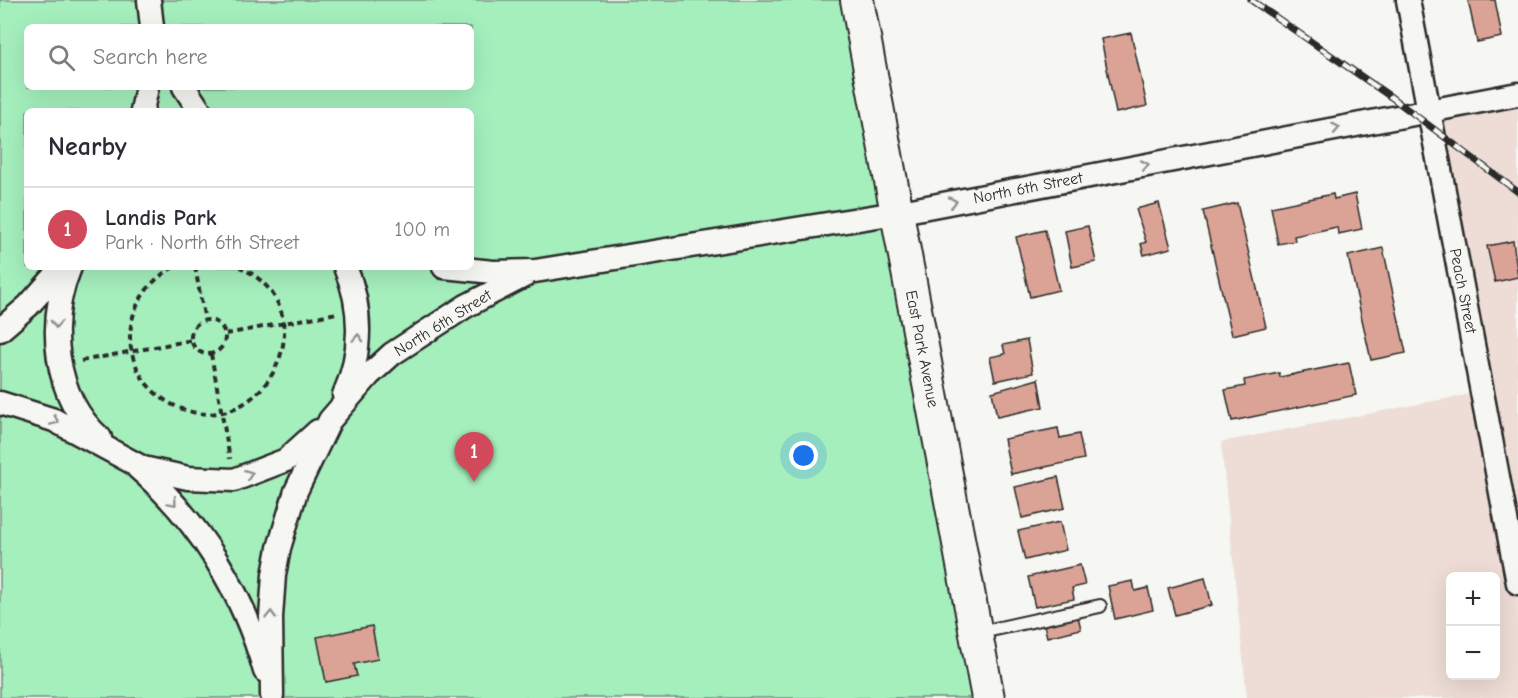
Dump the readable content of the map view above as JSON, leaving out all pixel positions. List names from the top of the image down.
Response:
{
  "streets": {
    "main road": ["East Park Avenue"],
    "street": ["North 6th Street", "Peach Street"]
  },
  "crossings": [
    ["North 6th Street", "Peach Street"],
    ["North 6th Street", "East Park Avenue"]
  ],
  "one_way": ["North 6th Street"],
  "page": {
    "search": "Search here",
    "heading": "Nearby",
    "list": [
      {
        "mark": "1",
        "name": "Landis Park",
        "note": "Park · North 6th Street",
        "value": "100 m"
      }
    ],
    "pins": "1",
    "map_buttons": ["+", "−"]
  }
}
